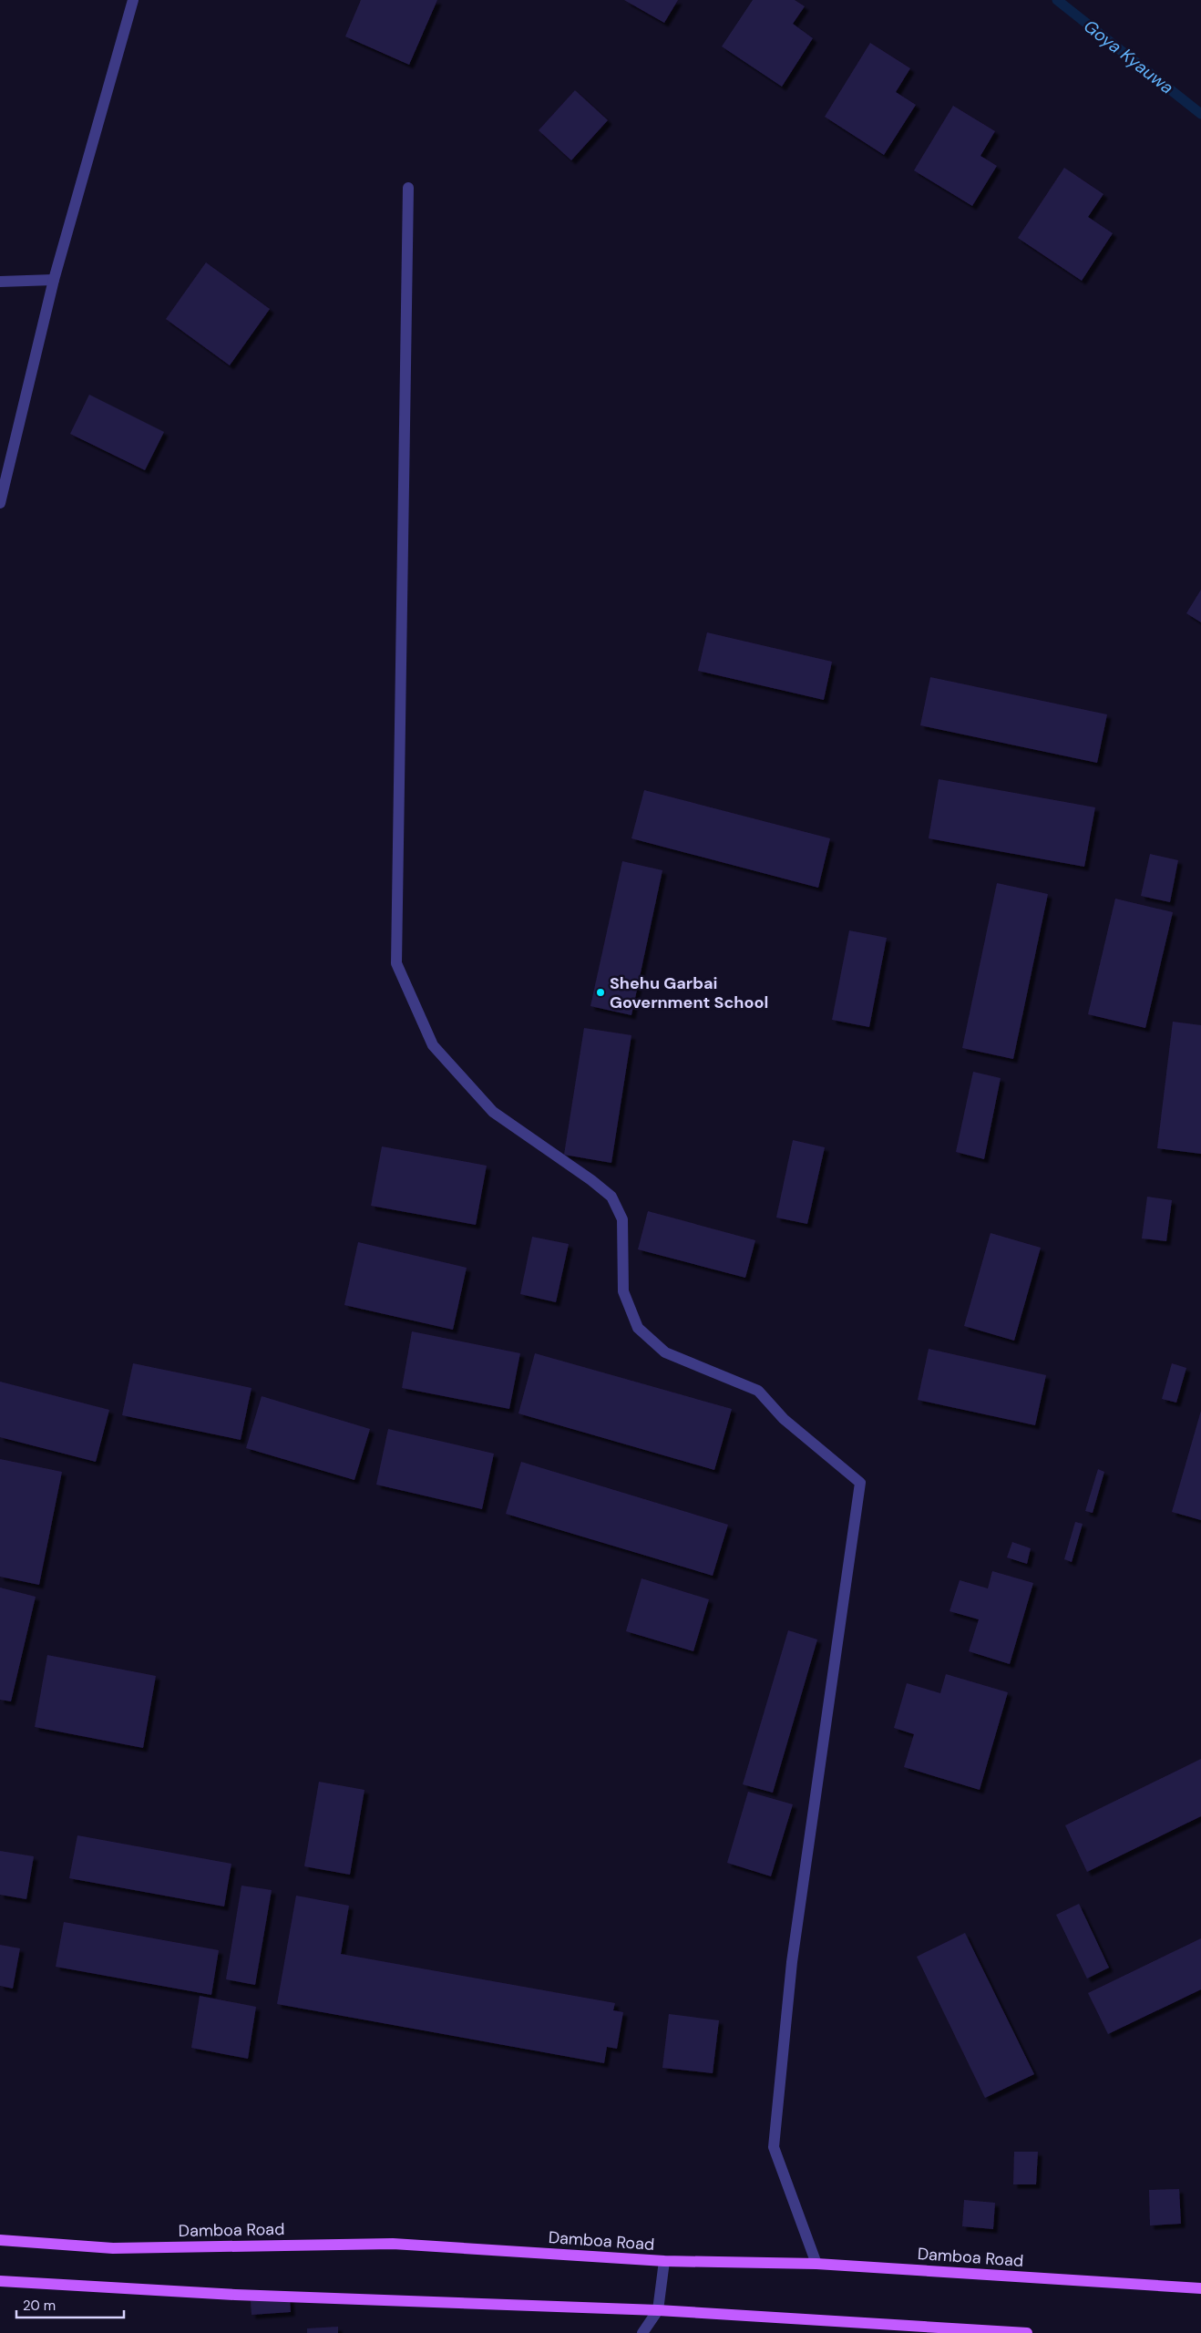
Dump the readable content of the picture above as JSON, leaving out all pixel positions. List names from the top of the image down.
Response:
{
  "streets": {
    "main road": ["Damboa Road"]
  },
  "water": ["Goya Kyauwa"],
  "places": ["Shehu Garbai Government School"],
  "scale_bar": "20 m"
}
